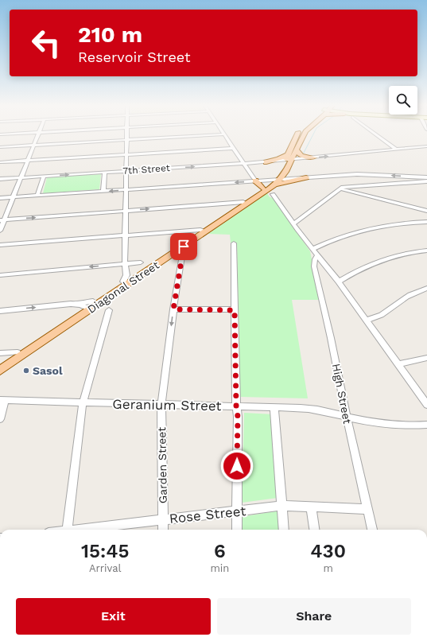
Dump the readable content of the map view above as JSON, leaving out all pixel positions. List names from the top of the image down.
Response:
{
  "streets": {
    "main road": ["Diagonal Street"],
    "street": [
      "7th Street",
      "High Street",
      "Geranium Street",
      "Garden Street",
      "Rose Street"
    ]
  },
  "crossings": [
    ["Diagonal Street", "Garden Street"],
    ["High Street", "Geranium Street"],
    ["High Street", "Rose Street"],
    ["Geranium Street", "Garden Street"],
    ["Garden Street", "Rose Street"]
  ],
  "places": ["Sasol"],
  "page": {
    "turn": ["210 m", "Reservoir Street"],
    "eta": [
      "15:45",
      "Arrival",
      "6",
      "min",
      "430",
      "m"
    ],
    "buttons": ["Exit", "Share"]
  }
}
